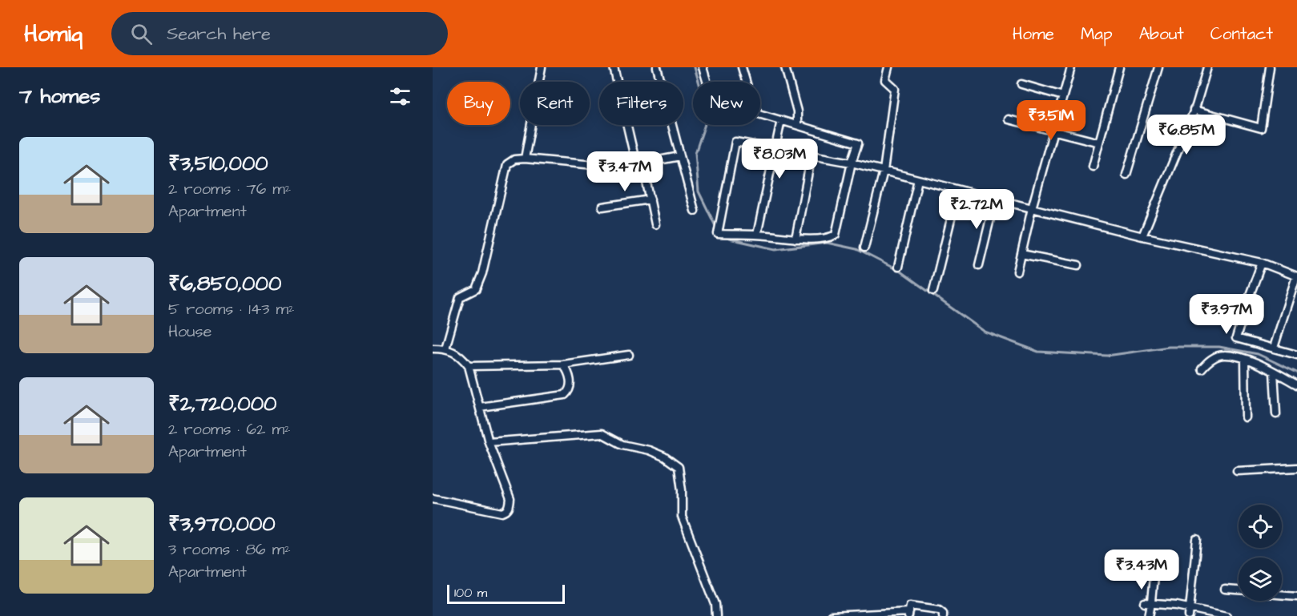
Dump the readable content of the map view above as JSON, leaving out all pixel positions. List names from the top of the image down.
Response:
{
  "scale_bar": "100 m",
  "page": {
    "header": "Homiq",
    "search": "Search here",
    "nav": [
      "Home",
      "Map",
      "About",
      "Contact"
    ],
    "heading": "7 homes",
    "chip": [
      "Buy",
      "Rent",
      "Filters",
      "New"
    ],
    "price": [
      "₹3.51M",
      "₹6.85M",
      "₹8.03M",
      "₹3.47M",
      "₹2.72M",
      "₹3.97M",
      "₹3.43M"
    ],
    "list": [
      {
        "name": "₹3,510,000",
        "note": "2 rooms · 76 m² · Apartment"
      },
      {
        "name": "₹6,850,000",
        "note": "5 rooms · 143 m² · House"
      },
      {
        "name": "₹2,720,000",
        "note": "2 rooms · 62 m² · Apartment"
      },
      {
        "name": "₹3,970,000",
        "note": "3 rooms · 86 m² · Apartment"
      }
    ],
    "scale": "100 m"
  }
}
